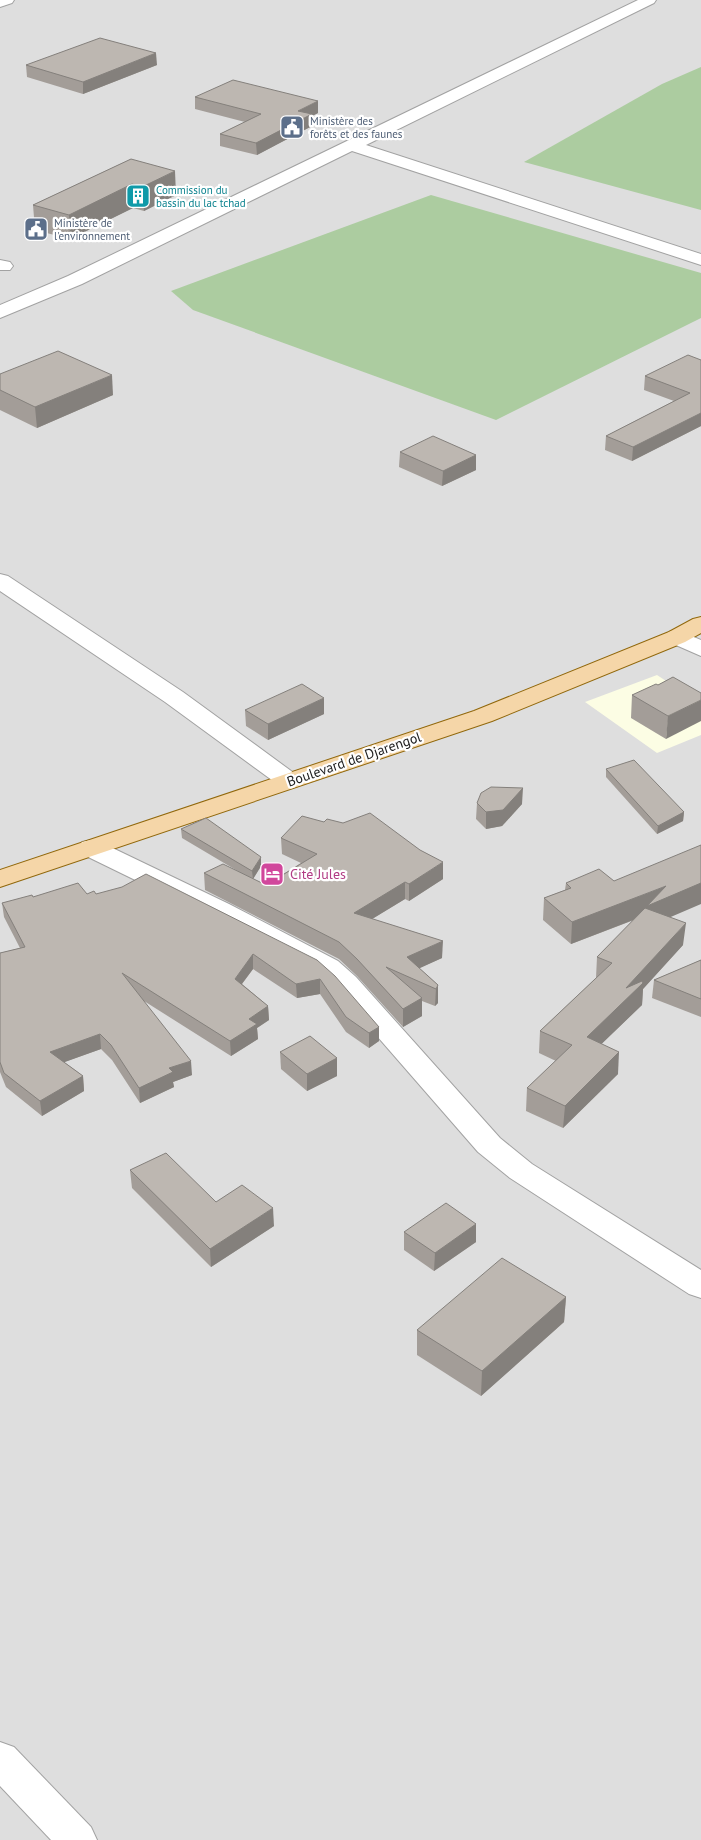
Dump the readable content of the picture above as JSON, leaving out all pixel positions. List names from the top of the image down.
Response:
{
  "streets": {
    "main road": ["Boulevard de Djarengol"]
  },
  "places": {
    "public building": ["Ministère des forêts et des faunes", "Ministère de l'environnement"],
    "building": ["Commission du bassin du lac tchad"],
    "hotel": ["Cité Jules"]
  }
}
